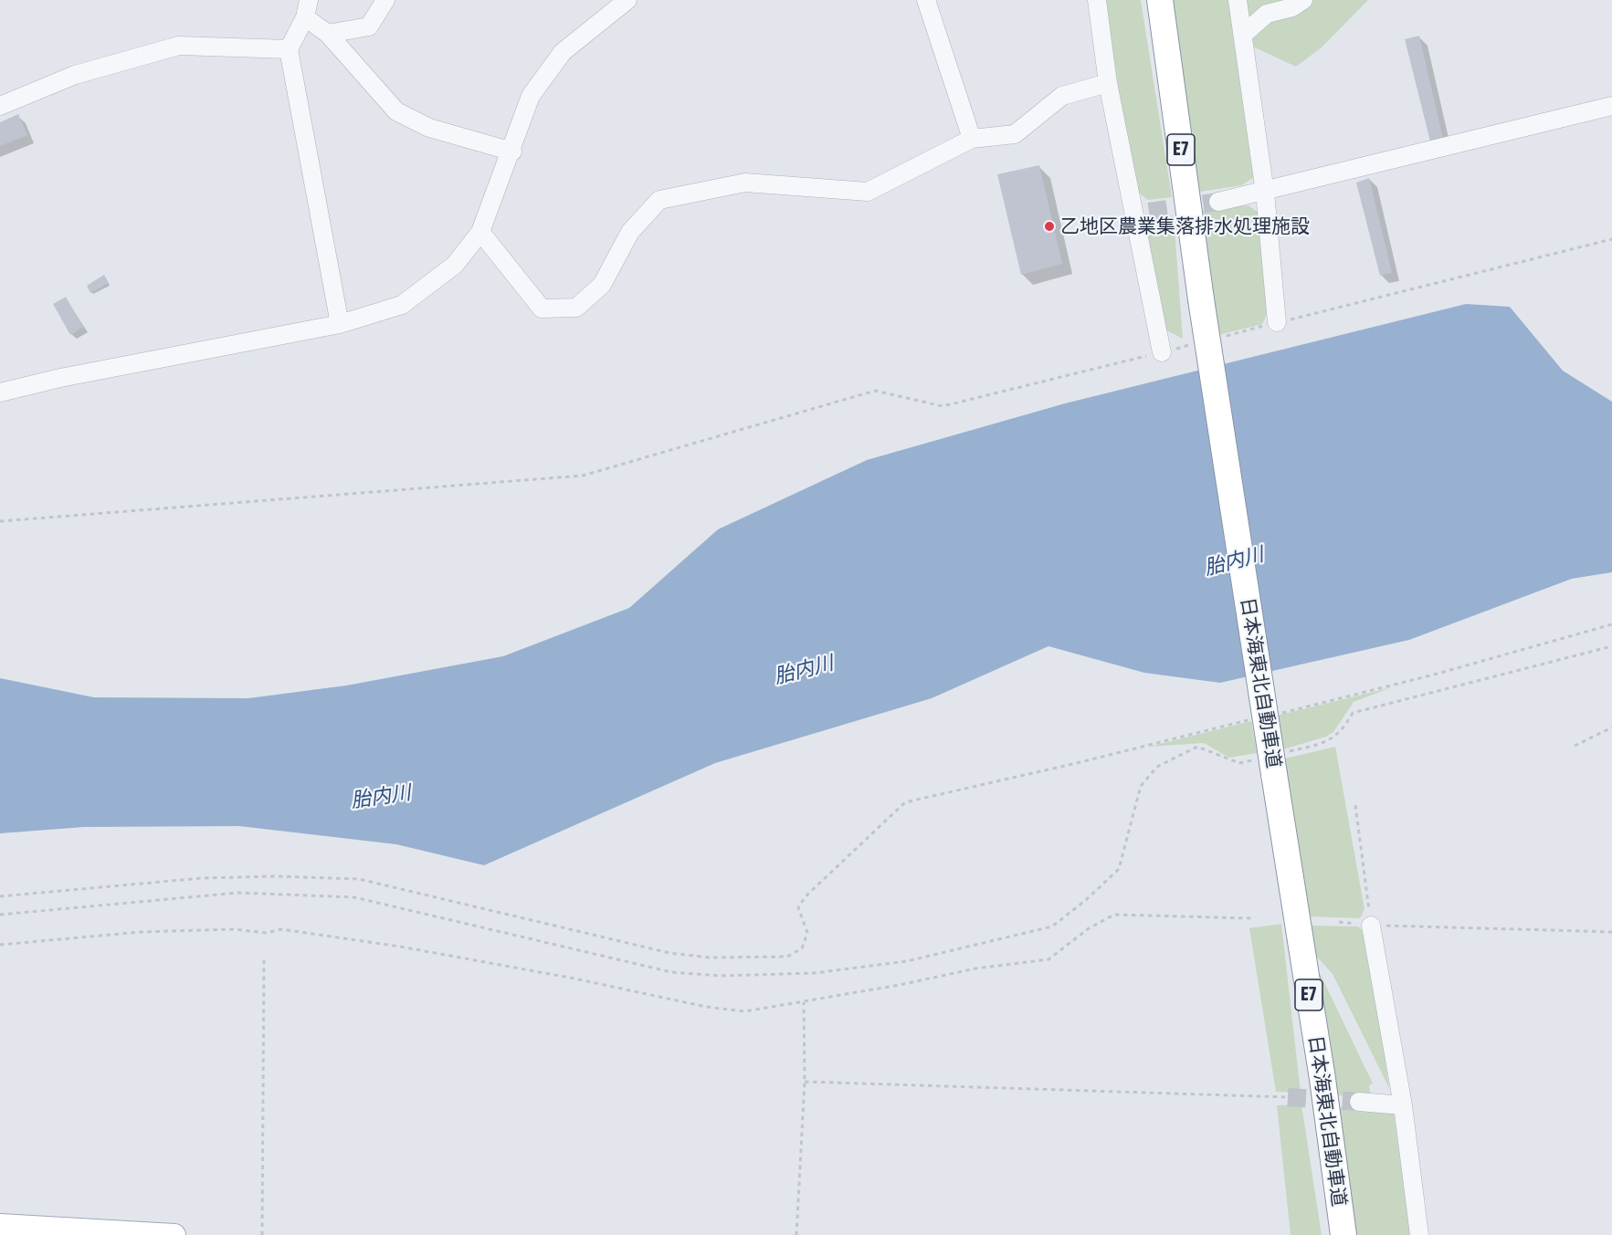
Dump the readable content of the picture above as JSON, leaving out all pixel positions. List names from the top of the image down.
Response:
{
  "streets": {
    "highway": ["E7", "日本海東北自動車道"]
  },
  "water": ["胎内川"],
  "places": ["乙地区農業集落排水処理施設"]
}
